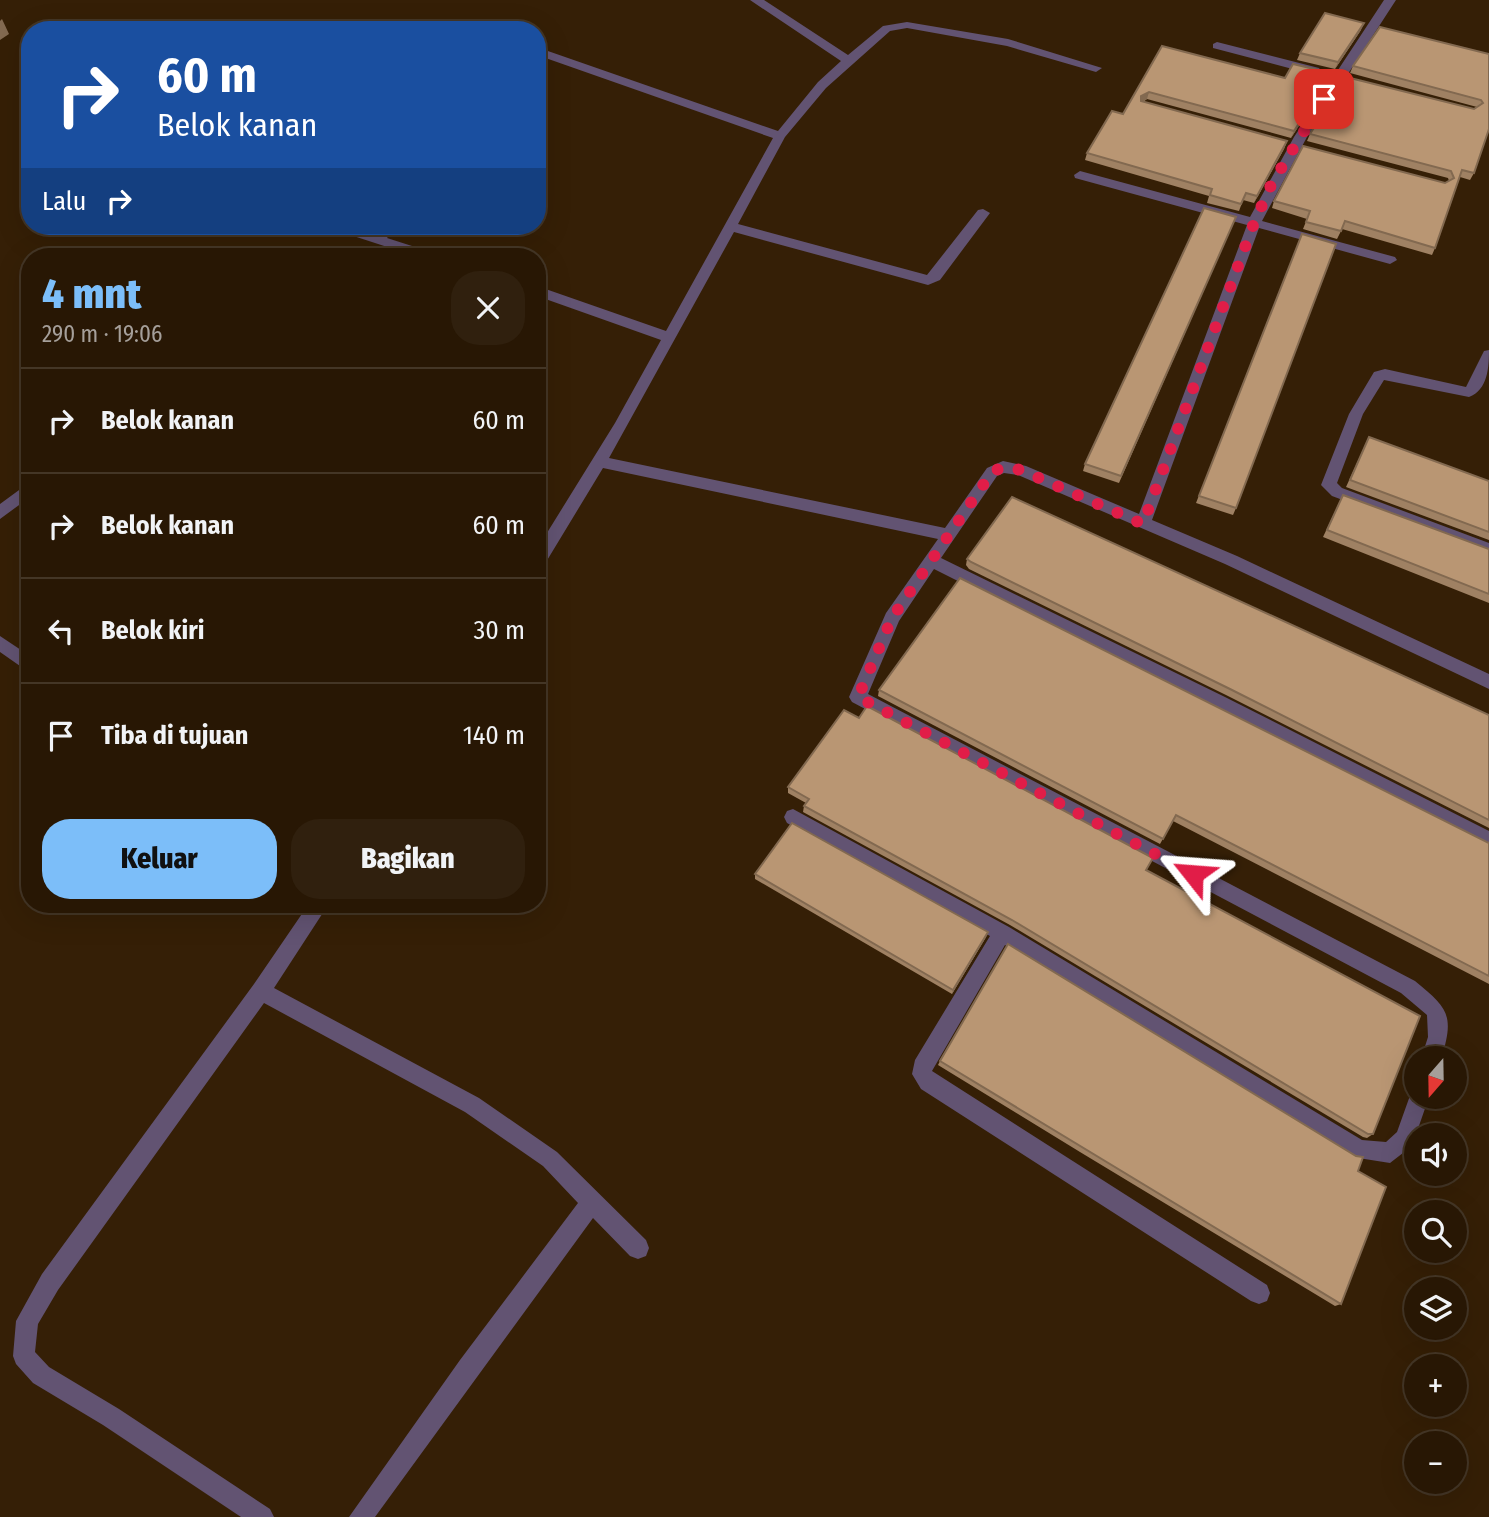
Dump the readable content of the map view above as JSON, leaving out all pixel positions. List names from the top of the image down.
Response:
{
  "north": "bottom",
  "page": {
    "turn": ["60 m", "Belok kanan"],
    "then": "Lalu",
    "heading": ["4 mnt", "290 m · 19:06"],
    "list": [
      {
        "name": "Belok kanan",
        "value": "60 m"
      },
      {
        "name": "Belok kanan",
        "value": "60 m"
      },
      {
        "name": "Belok kiri",
        "value": "30 m"
      },
      {
        "name": "Tiba di tujuan",
        "value": "140 m"
      }
    ],
    "buttons": ["Keluar", "Bagikan"],
    "map_buttons": ["+", "−"]
  }
}
